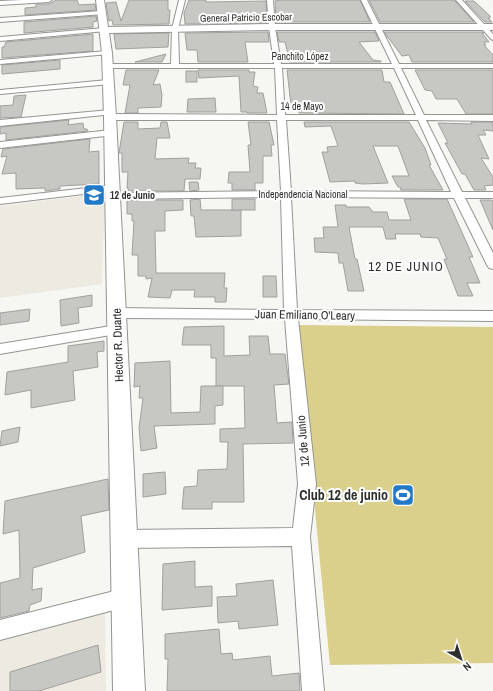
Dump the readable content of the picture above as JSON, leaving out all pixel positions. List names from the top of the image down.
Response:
{
  "streets": {
    "street": [
      "General Patricio Escobar",
      "Panchito López",
      "14 de Mayo",
      "Independencia Nacional",
      "Juan Emiliano O'Leary",
      "Hector R. Duarte",
      "12 de Junio"
    ]
  },
  "crossings": [
    ["General Patricio Escobar", "Hector R. Duarte"],
    ["General Patricio Escobar", "12 de Junio"],
    ["Panchito López", "Hector R. Duarte"],
    ["Panchito López", "12 de Junio"],
    ["14 de Mayo", "Hector R. Duarte"],
    ["14 de Mayo", "12 de Junio"],
    ["Independencia Nacional", "Hector R. Duarte"],
    ["Independencia Nacional", "12 de Junio"],
    ["Juan Emiliano O'Leary", "Hector R. Duarte"],
    ["Juan Emiliano O'Leary", "12 de Junio"]
  ],
  "districts": ["12 DE JUNIO"],
  "places": {
    "school or university": ["12 de Junio"],
    "sports": ["Club 12 de junio"]
  },
  "north": "bottom right"
}
